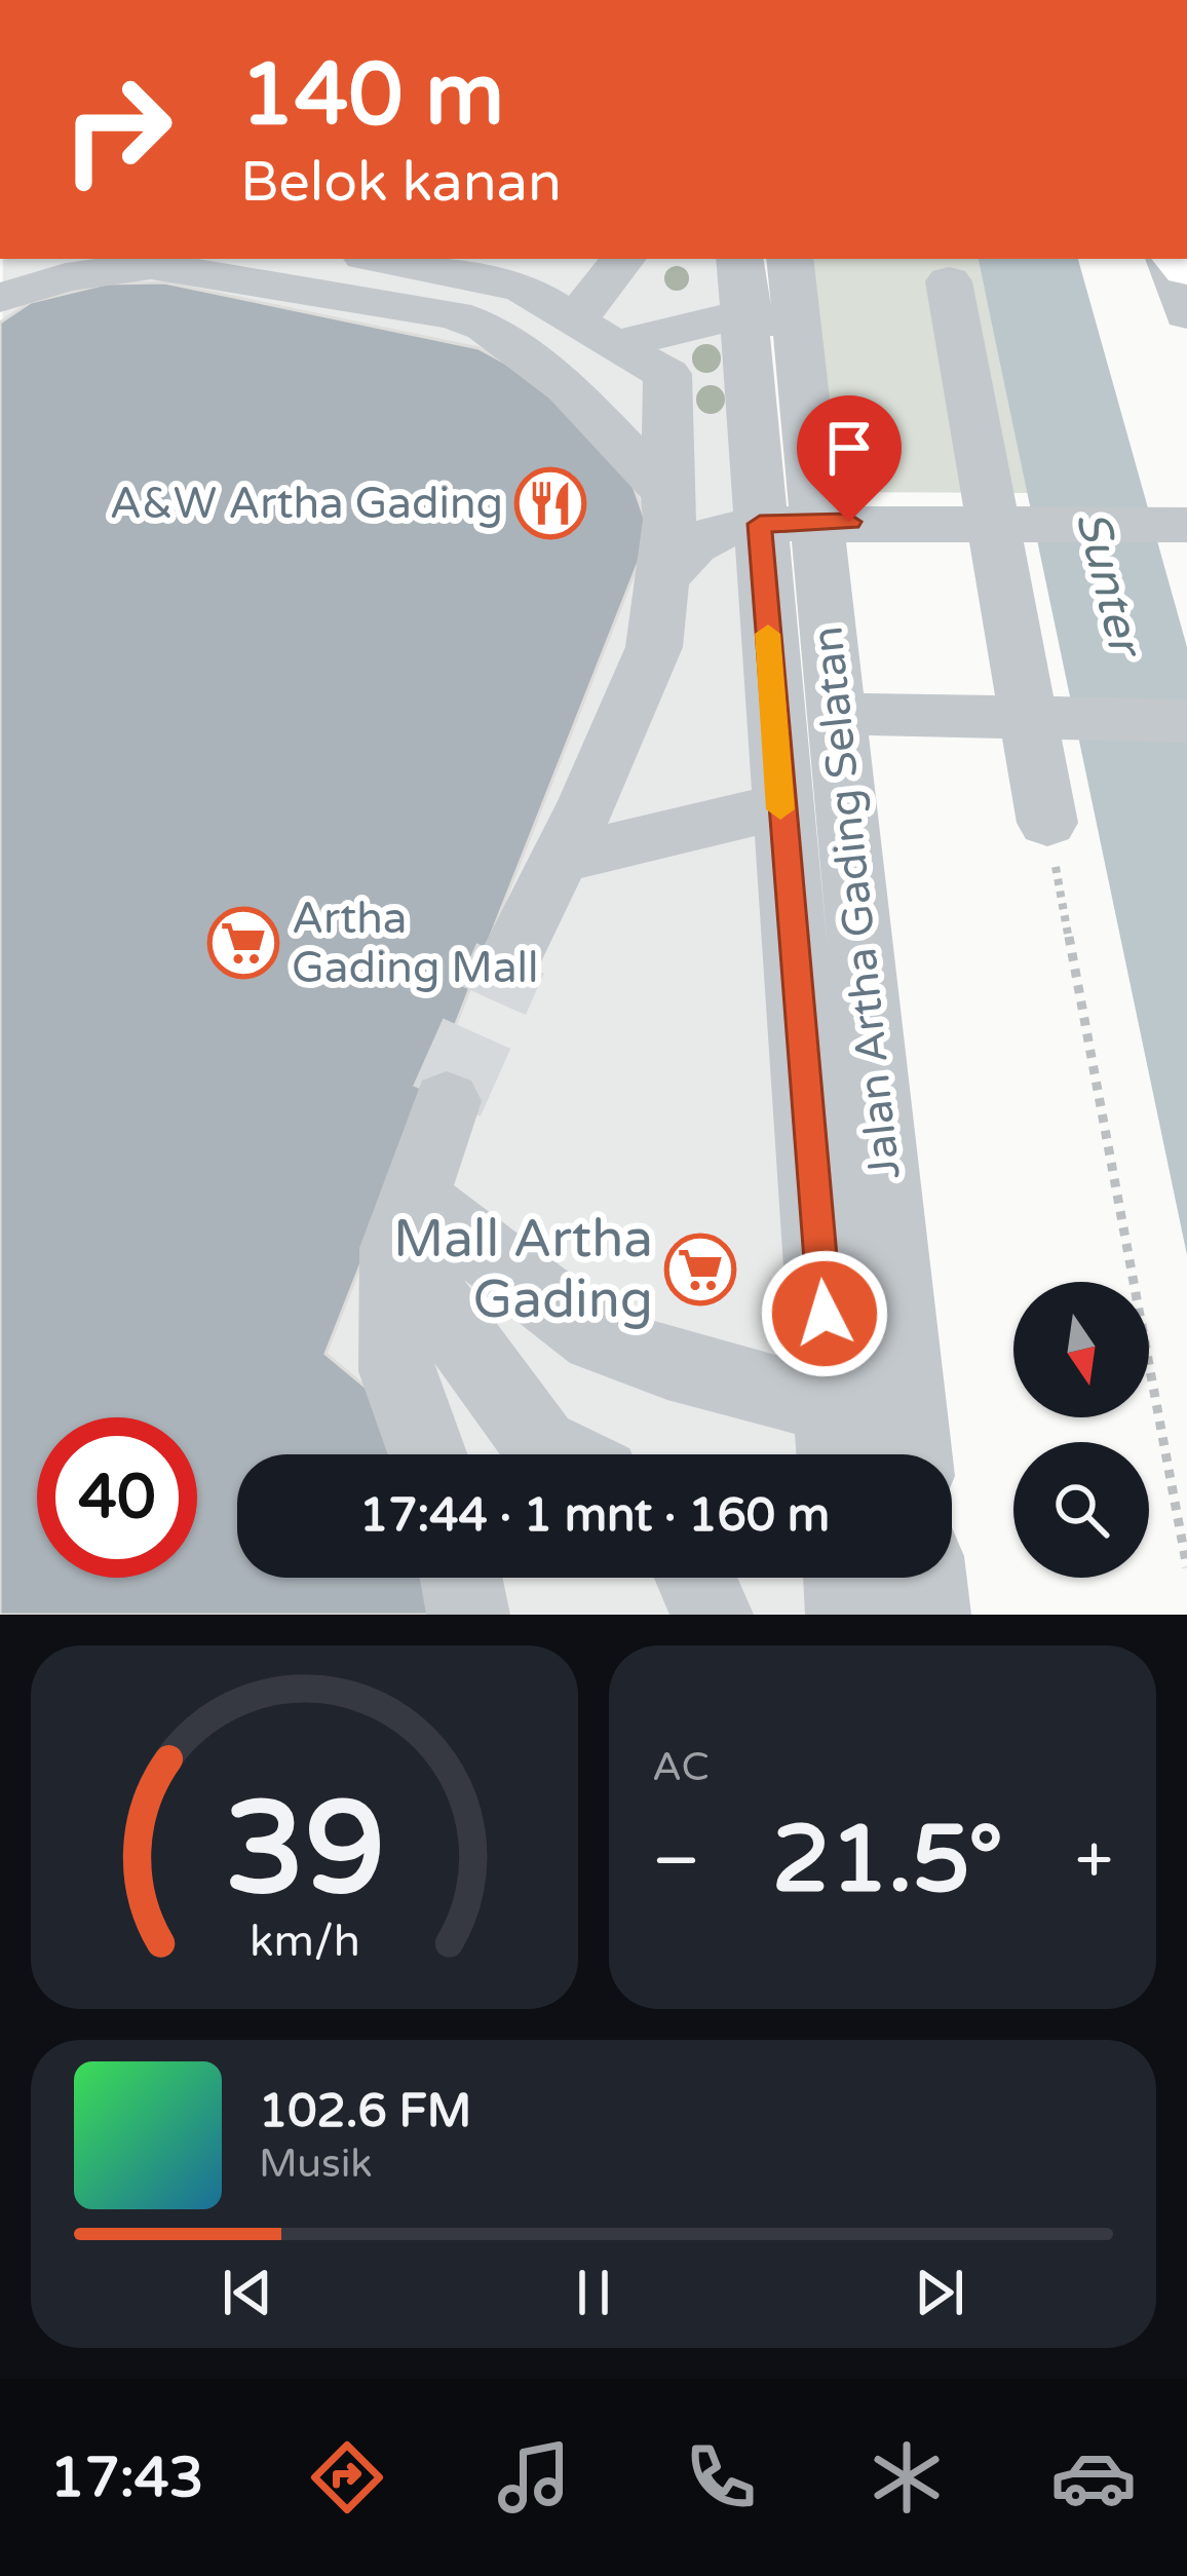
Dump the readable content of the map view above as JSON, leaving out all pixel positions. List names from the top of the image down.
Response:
{
  "streets": {
    "street": ["Jalan Artha Gading Selatan"]
  },
  "water": ["Sunter"],
  "places": {
    "restaurant": ["A&W Artha Gading"],
    "supermarket": ["Artha Gading Mall", "Mall Artha Gading"]
  },
  "north": "bottom",
  "page": {
    "turn": ["140 m", "Belok kanan"],
    "limit": "40",
    "trip": "17:44 · 1 mnt · 160 m",
    "tile": "AC",
    "heat": ["−", "21.5°", "+"],
    "song": ["102.6 FM", "Musik"],
    "tabs": "17:43",
    "gauge": ["39", "km/h"]
  }
}
